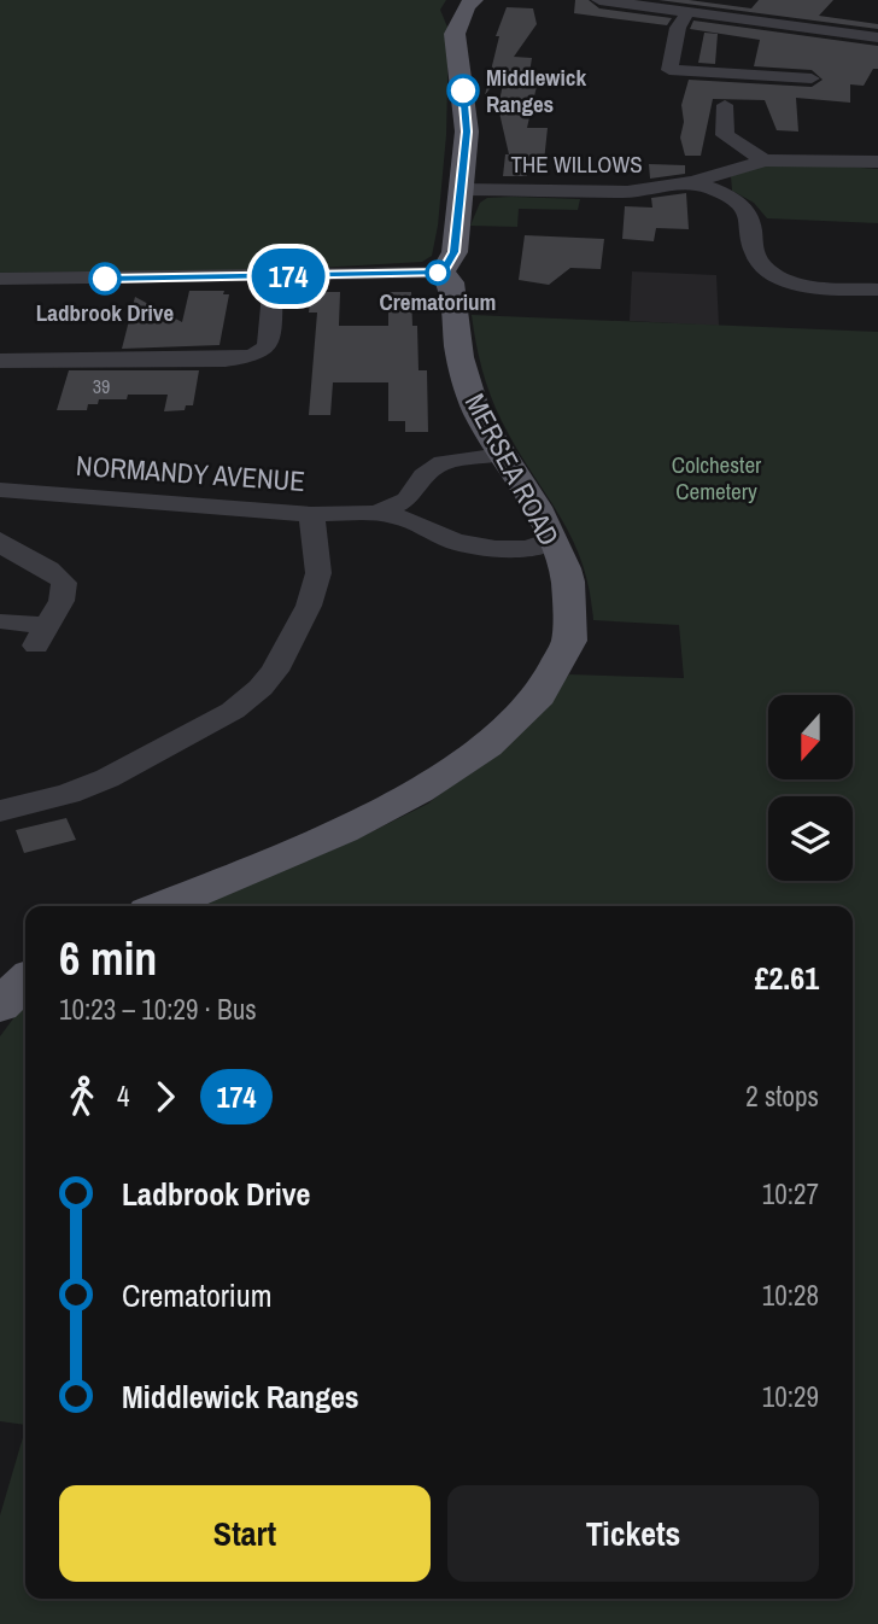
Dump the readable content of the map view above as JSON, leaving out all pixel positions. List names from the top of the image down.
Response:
{
  "streets": {
    "main road": ["MERSEA ROAD"],
    "street": ["THE WILLOWS", "NORMANDY AVENUE"]
  },
  "crossings": [
    ["MERSEA ROAD", "NORMANDY AVENUE"]
  ],
  "parks": ["Colchester Cemetery"],
  "places": ["Middlewick Ranges", "Crematorium", "Ladbrook Drive"],
  "lines": ["bus line 174"],
  "house_numbers": ["39"],
  "north": "bottom",
  "page": {
    "on_map": "174",
    "heading": ["6 min", "10:23 – 10:29 · Bus", "£2.61"],
    "legs": ["4", "174", "2 stops"],
    "list": [
      {
        "name": "Ladbrook Drive",
        "value": "10:27"
      },
      {
        "name": "Crematorium",
        "value": "10:28"
      },
      {
        "name": "Middlewick Ranges",
        "value": "10:29"
      }
    ],
    "buttons": ["Start", "Tickets"]
  }
}
